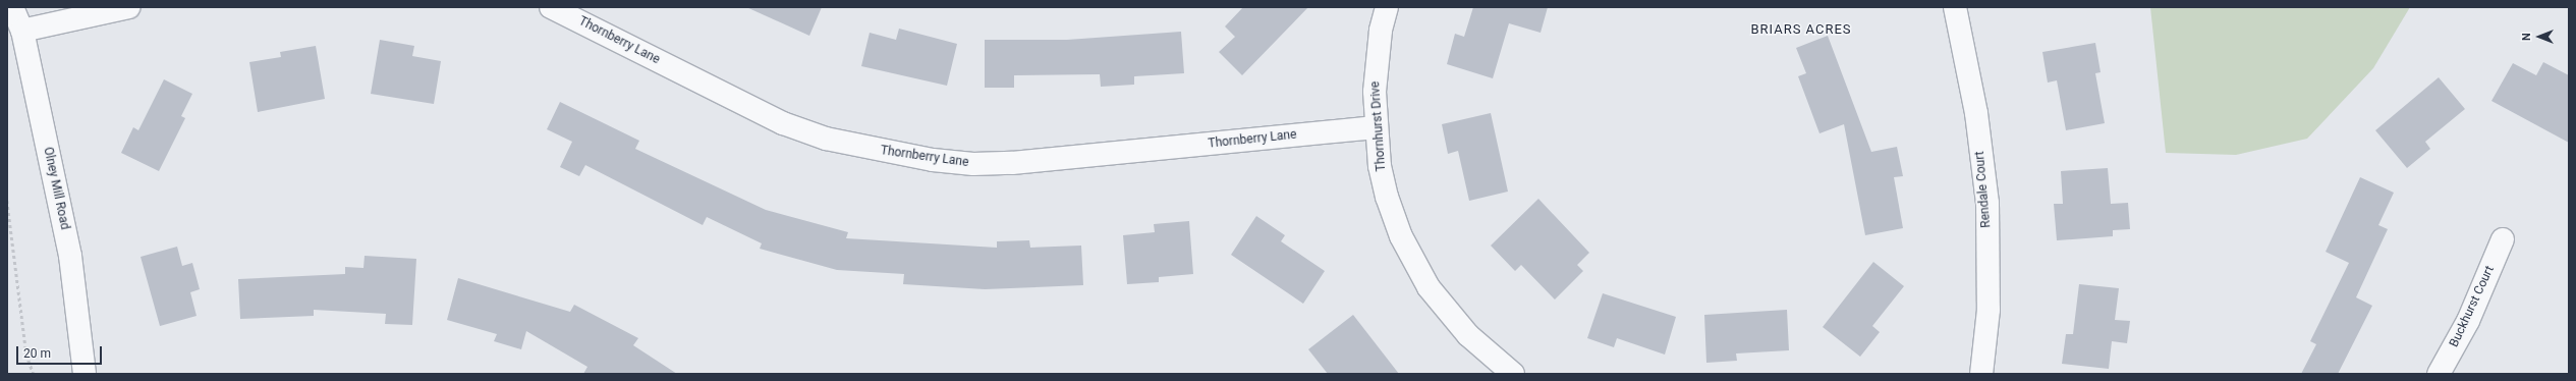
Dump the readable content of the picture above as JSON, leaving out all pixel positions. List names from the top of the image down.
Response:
{
  "streets": {
    "street": [
      "Thornberry Lane",
      "Thornhurst Drive",
      "Olney Mill Road",
      "Rendale Court",
      "Buckhurst Court"
    ]
  },
  "crossings": [
    ["Thornberry Lane", "Thornhurst Drive"]
  ],
  "districts": ["BRIARS ACRES"],
  "scale_bar": "20 m",
  "north": "left"
}
